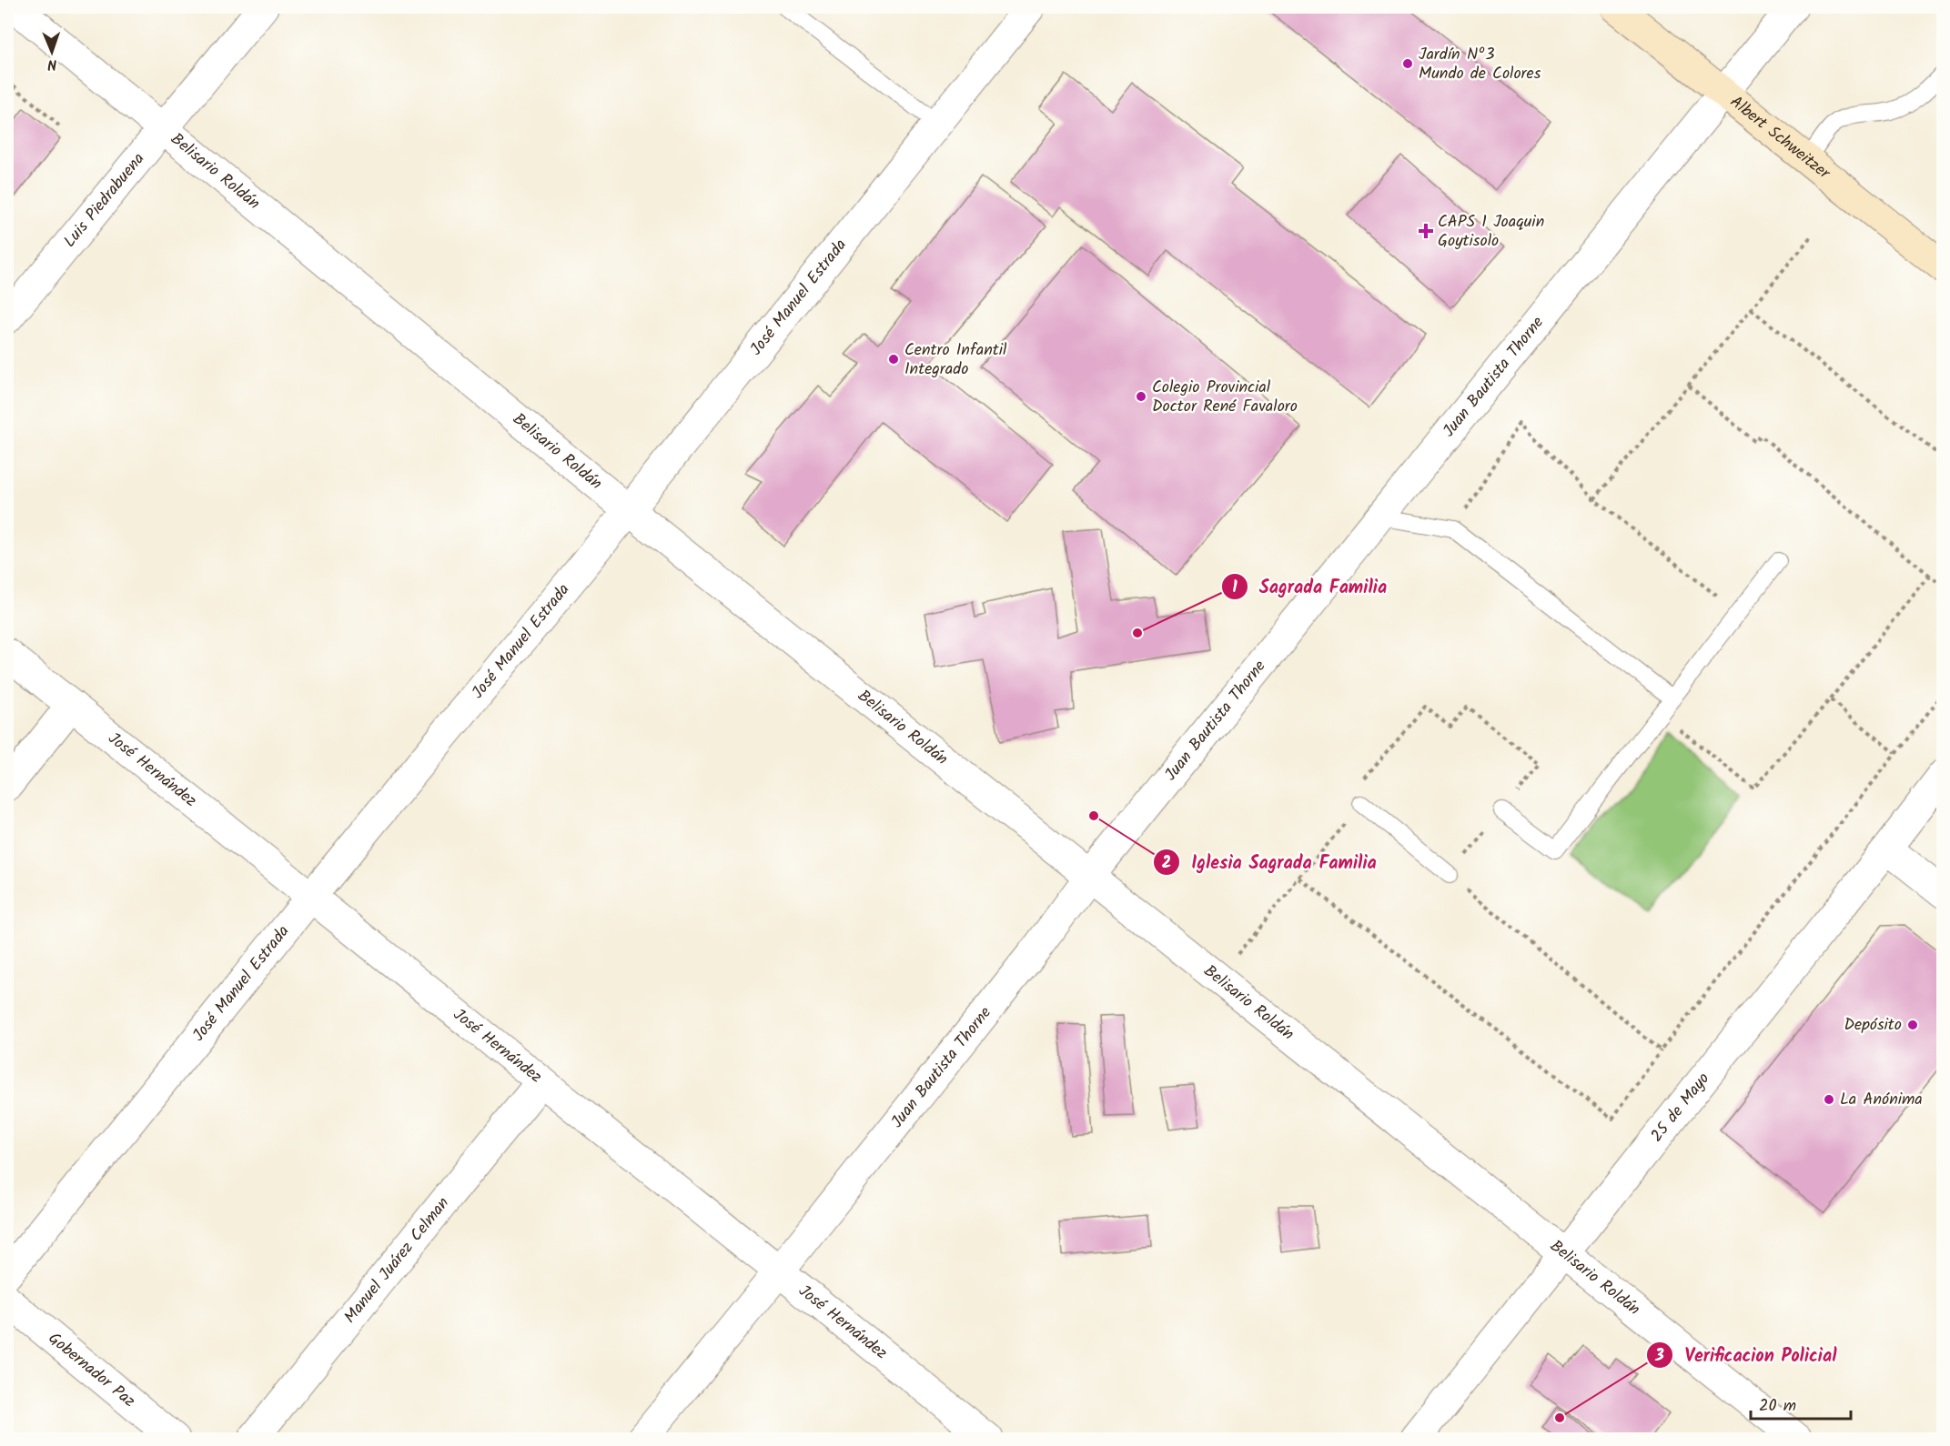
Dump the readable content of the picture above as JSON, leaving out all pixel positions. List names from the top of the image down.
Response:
{
  "streets": {
    "main road": ["Albert Schweitzer"],
    "street": [
      "Belisario Roldán",
      "Luis Piedrabuena",
      "José Manuel Estrada",
      "Juan Bautista Thorne",
      "José Hernández",
      "25 de Mayo",
      "Manuel Juárez Celman",
      "Gobernador Paz"
    ]
  },
  "crossings": [
    ["Albert Schweitzer", "Juan Bautista Thorne"],
    ["Belisario Roldán", "Luis Piedrabuena"],
    ["Belisario Roldán", "José Manuel Estrada"],
    ["Belisario Roldán", "Juan Bautista Thorne"],
    ["Belisario Roldán", "25 de Mayo"],
    ["José Manuel Estrada", "José Hernández"],
    ["Juan Bautista Thorne", "José Hernández"],
    ["José Hernández", "Manuel Juárez Celman"]
  ],
  "places": {
    "other": [
      "Jardín Nº3 Mundo de Colores",
      "Centro Infantil Integrado",
      "Colegio Provincial Doctor René Favaloro",
      "Sagrada Familia",
      "Iglesia Sagrada Familia",
      "Depósito",
      "La Anónima",
      "Verificacion Policial"
    ],
    "health": ["CAPS 1 Joaquin Goytisolo"]
  },
  "scale_bar": "20 m",
  "north": "bottom"
}
